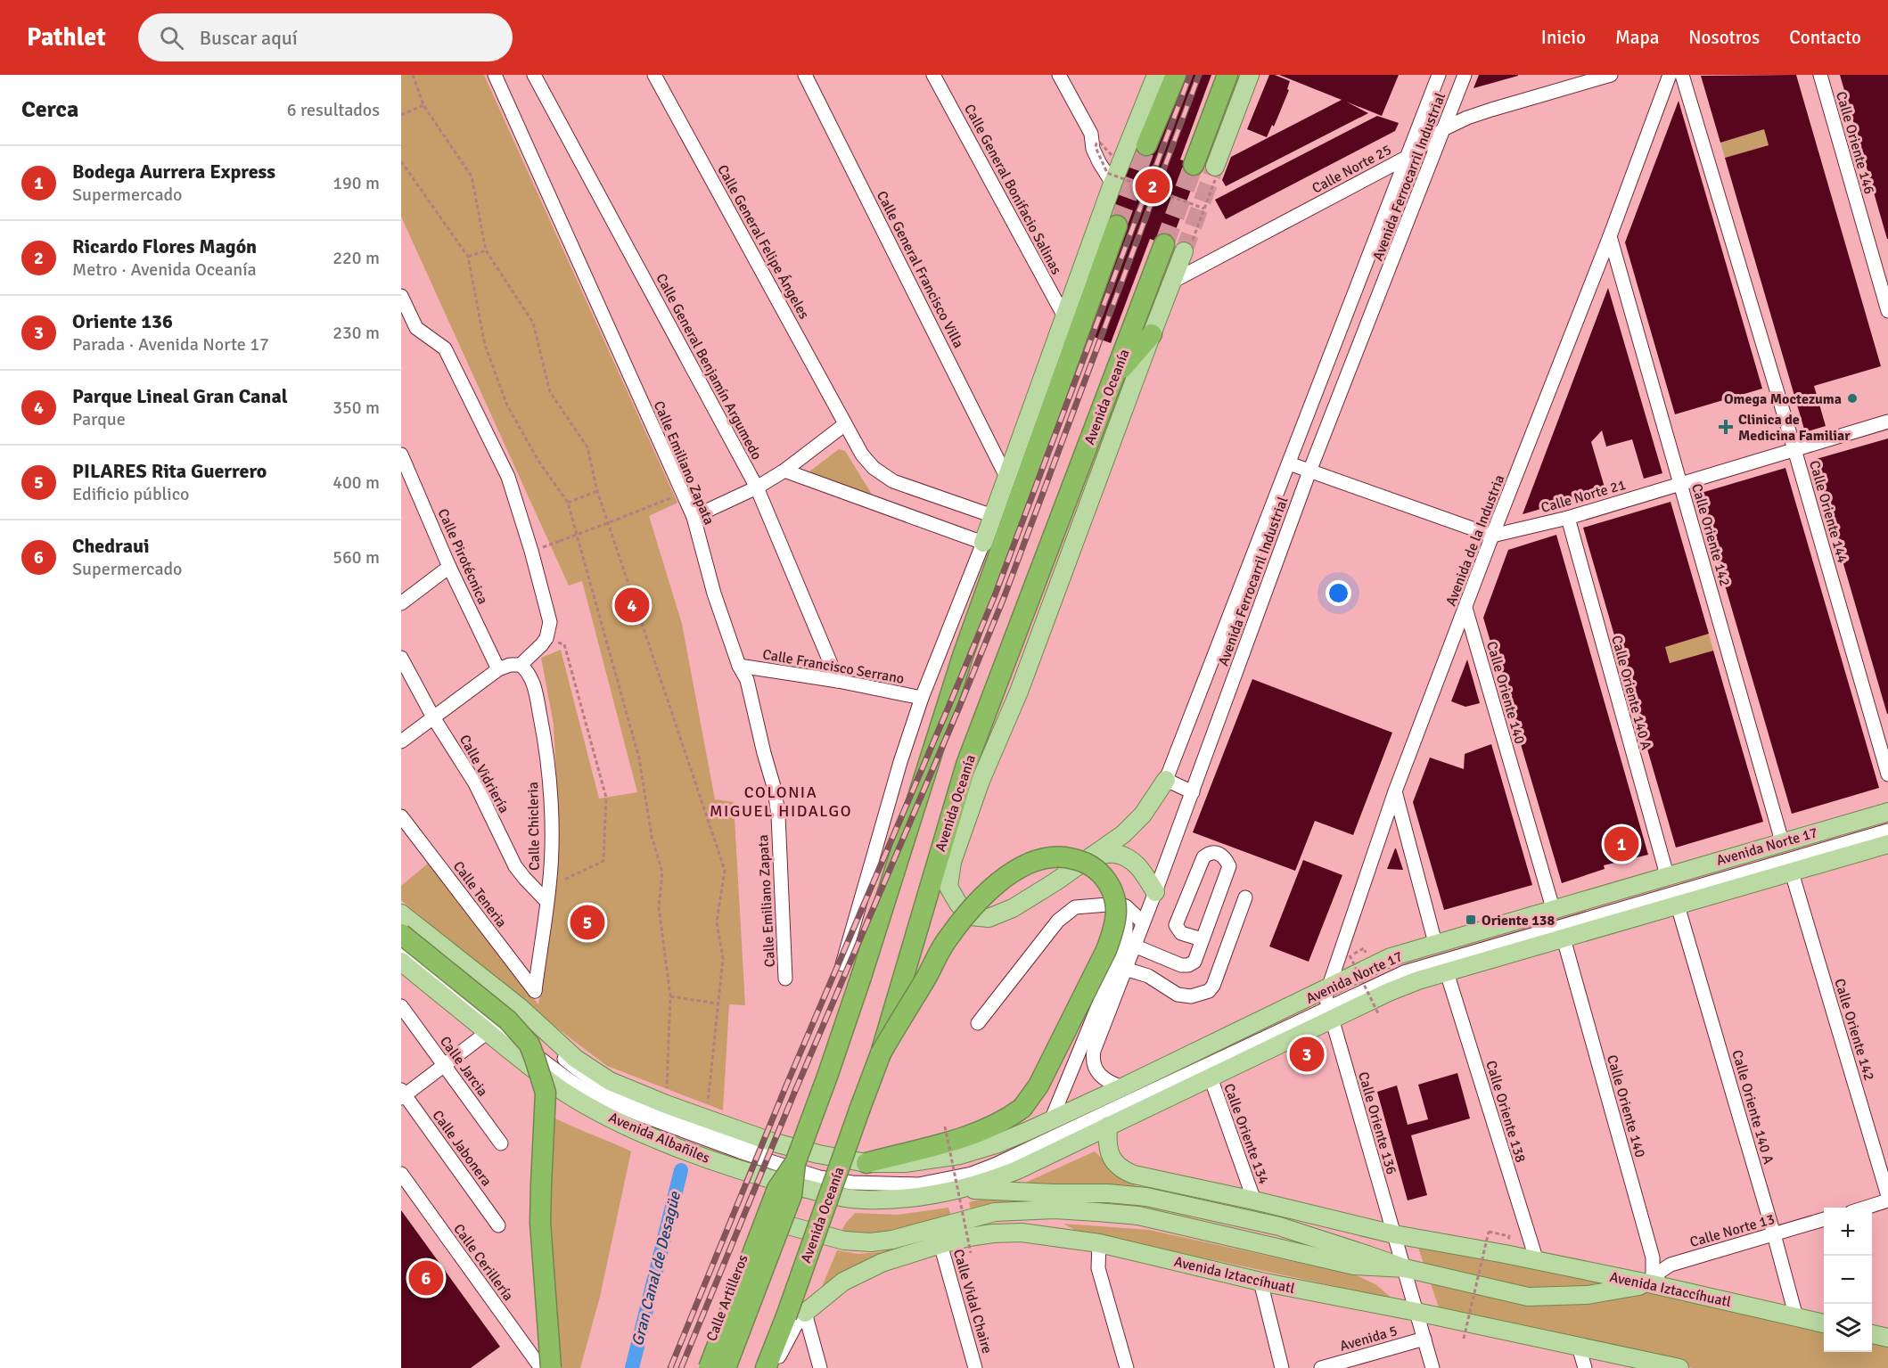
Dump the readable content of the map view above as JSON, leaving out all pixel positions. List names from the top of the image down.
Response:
{
  "streets": {
    "highway": ["Avenida Oceanía"],
    "main road": ["Avenida Norte 17", "Avenida Albañiles", "Avenida Iztaccíhuatl"],
    "street": [
      "Calle Oriente 146",
      "Calle Norte 25",
      "Avenida Ferrocarril Industrial",
      "Calle General Bonifacio Salinas",
      "Calle General Felipe Ángeles",
      "Calle General Francisco Villa",
      "Calle General Benjamín Argumedo",
      "Calle Emiliano Zapata",
      "Calle Norte 21",
      "Calle Oriente 144",
      "Calle Oriente 142",
      "Avenida de la Industria",
      "Calle Pirotécnica",
      "Calle Francisco Serrano",
      "Calle Oriente 140",
      "Calle Oriente 140 A",
      "Calle Vidriería",
      "Calle Chicleria",
      "Calle Teneria",
      "Calle Jarcia",
      "Calle Oriente 138",
      "Calle Oriente 136",
      "Calle Oriente 134",
      "Calle Jabonera",
      "Calle Norte 13",
      "Calle Cerillería",
      "Calle Artilleros",
      "Calle Vidal Chaire",
      "Avenida 5"
    ]
  },
  "crossings": [
    ["Calle Norte 25", "Avenida Ferrocarril Industrial"],
    ["Calle Norte 25", "Avenida Oceanía"],
    ["Avenida Ferrocarril Industrial", "Avenida Norte 17"],
    ["Calle General Benjamín Argumedo", "Calle Francisco Serrano"],
    ["Calle Emiliano Zapata", "Calle Francisco Serrano"],
    ["Calle Norte 21", "Calle Oriente 144"],
    ["Calle Norte 21", "Calle Oriente 142"],
    ["Calle Norte 21", "Avenida de la Industria"],
    ["Calle Norte 21", "Calle Oriente 140 A"],
    ["Calle Oriente 142", "Avenida de la Industria"],
    ["Calle Oriente 142", "Avenida Norte 17"],
    ["Avenida de la Industria", "Calle Oriente 140"],
    ["Avenida de la Industria", "Avenida Norte 17"],
    ["Avenida de la Industria", "Calle Oriente 136"],
    ["Calle Oriente 140", "Avenida Norte 17"],
    ["Calle Oriente 140", "Calle Norte 13"],
    ["Calle Oriente 140", "Avenida Iztaccíhuatl"],
    ["Calle Oriente 140 A", "Avenida Norte 17"],
    ["Calle Oriente 140 A", "Calle Norte 13"],
    ["Calle Oriente 140 A", "Avenida Iztaccíhuatl"],
    ["Calle Vidriería", "Calle Chicleria"],
    ["Calle Chicleria", "Calle Teneria"],
    ["Avenida Norte 17", "Calle Oriente 138"],
    ["Avenida Norte 17", "Calle Oriente 136"],
    ["Avenida Norte 17", "Calle Oriente 134"],
    ["Avenida Norte 17", "Avenida Albañiles"],
    ["Avenida Norte 17", "Avenida Iztaccíhuatl"],
    ["Calle Oriente 138", "Avenida Iztaccíhuatl"],
    ["Calle Oriente 136", "Avenida Iztaccíhuatl"],
    ["Calle Oriente 136", "Avenida 5"],
    ["Calle Oriente 134", "Avenida Iztaccíhuatl"],
    ["Calle Norte 13", "Avenida Iztaccíhuatl"],
    ["Avenida Iztaccíhuatl", "Calle Vidal Chaire"]
  ],
  "districts": ["COLONIA MIGUEL HIDALGO"],
  "water": ["Gran Canal de Desagüe"],
  "places": {
    "other": ["Omega Moctezuma"],
    "health": ["Clinica de Medicina Familiar"],
    "transit": ["Oriente 138"]
  },
  "page": {
    "header": "Pathlet",
    "search": "Buscar aquí",
    "nav": [
      "Inicio",
      "Mapa",
      "Nosotros",
      "Contacto"
    ],
    "heading": ["Cerca", "6 resultados"],
    "list": [
      {
        "mark": "1",
        "name": "Bodega Aurrera Express",
        "note": "Supermercado",
        "value": "190 m"
      },
      {
        "mark": "2",
        "name": "Ricardo Flores Magón",
        "note": "Metro · Avenida Oceanía",
        "value": "220 m"
      },
      {
        "mark": "3",
        "name": "Oriente 136",
        "note": "Parada · Avenida Norte 17",
        "value": "230 m"
      },
      {
        "mark": "4",
        "name": "Parque Lineal Gran Canal",
        "note": "Parque",
        "value": "350 m"
      },
      {
        "mark": "5",
        "name": "PILARES Rita Guerrero",
        "note": "Edificio público",
        "value": "400 m"
      },
      {
        "mark": "6",
        "name": "Chedraui",
        "note": "Supermercado",
        "value": "560 m"
      }
    ],
    "pins": [
      "2",
      "4",
      "1",
      "5",
      "3",
      "6"
    ],
    "map_buttons": ["+", "−"]
  }
}
